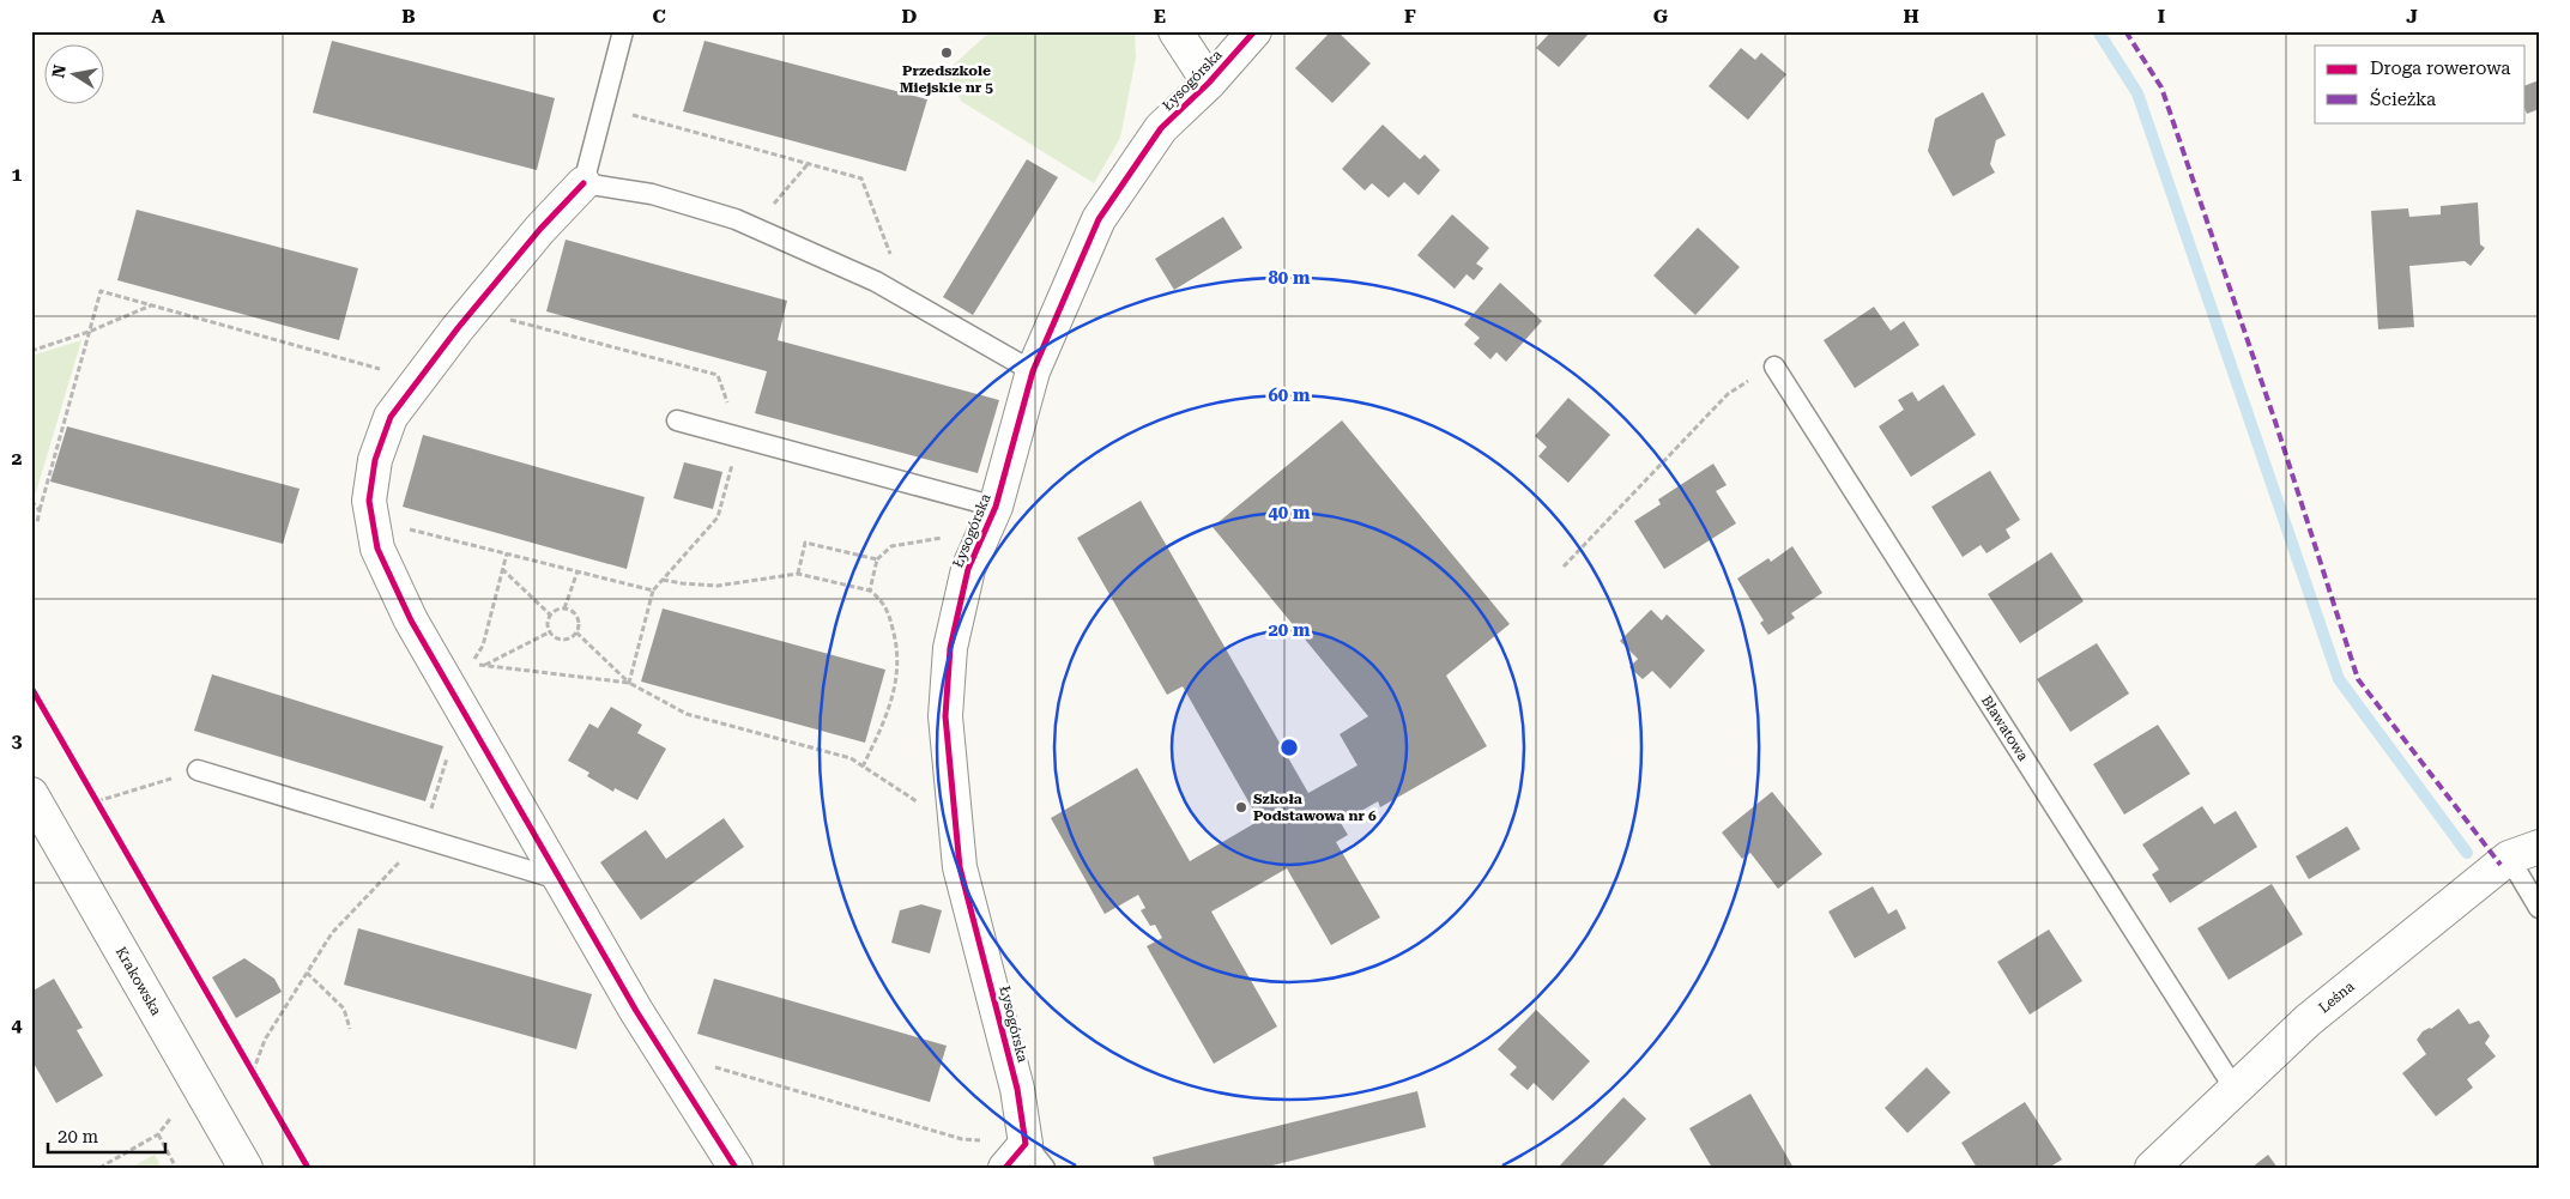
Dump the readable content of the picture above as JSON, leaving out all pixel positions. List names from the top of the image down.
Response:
{
  "streets": {
    "street": ["Łysogórska", "Krakowska", "Leśna"],
    "lane": ["Bławatowa"]
  },
  "crossings": [
    ["Bławatowa", "Leśna"]
  ],
  "places": ["Przedszkole Miejskie nr 5", "Szkoła Podstawowa nr 6"],
  "legend": ["Droga rowerowa", "Ścieżka"],
  "scale_bar": "20 m",
  "north": "left",
  "grid": {
    "columns": [
      "A",
      "B",
      "C",
      "D",
      "E",
      "F",
      "G",
      "H",
      "I",
      "J"
    ],
    "rows": [
      "1",
      "2",
      "3",
      "4"
    ]
  },
  "rings": [
    "80 m",
    "60 m",
    "40 m",
    "20 m"
  ]
}
